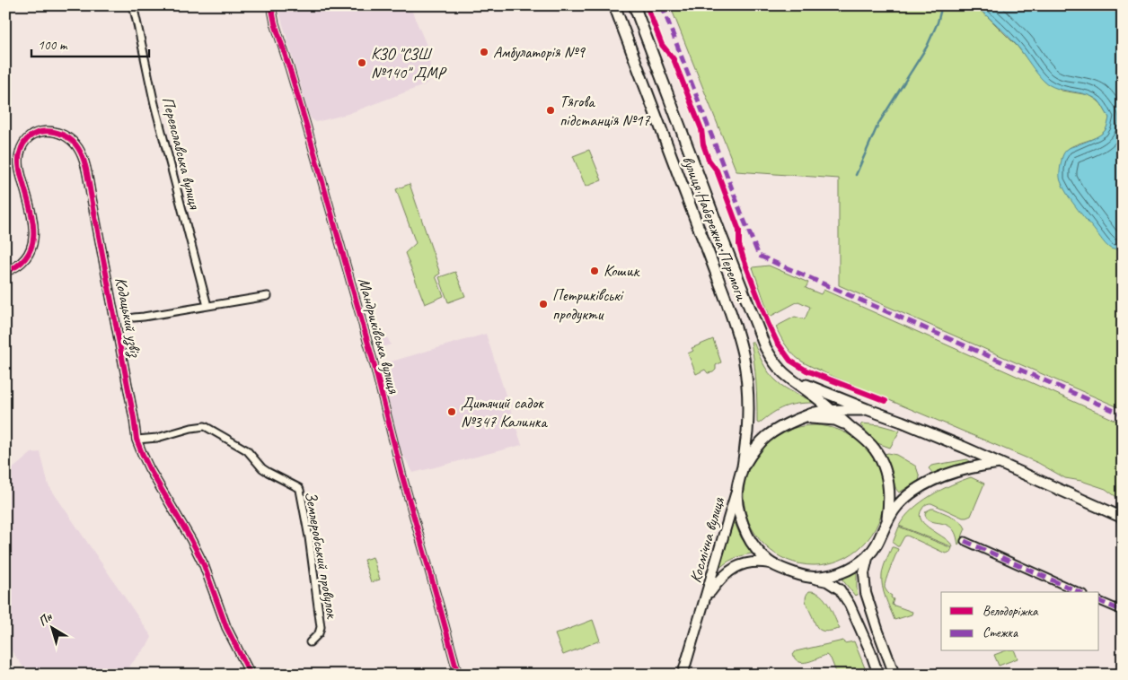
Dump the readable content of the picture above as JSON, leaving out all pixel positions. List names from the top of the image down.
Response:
{
  "streets": {
    "main road": ["вулиця Набережна Перемоги", "Космічна вулиця"],
    "street": [
      "Переяславська вулиця",
      "Кодацький узвіз",
      "Мандриківська вулиця",
      "Землеробський провулок"
    ]
  },
  "crossings": [
    ["вулиця Набережна Перемоги", "Космічна вулиця"],
    ["Кодацький узвіз", "Землеробський провулок"]
  ],
  "places": [
    "Амбулаторія №9",
    "КЗО \"СЗШ №140\" ДМР",
    "Тягова пiдстанцiя №17",
    "Кошик",
    "Петриківські продукти",
    "Дитячий садок №347 Калинка"
  ],
  "legend": ["Велодоріжка", "Стежка"],
  "scale_bar": "100 m",
  "north": "top left"
}
